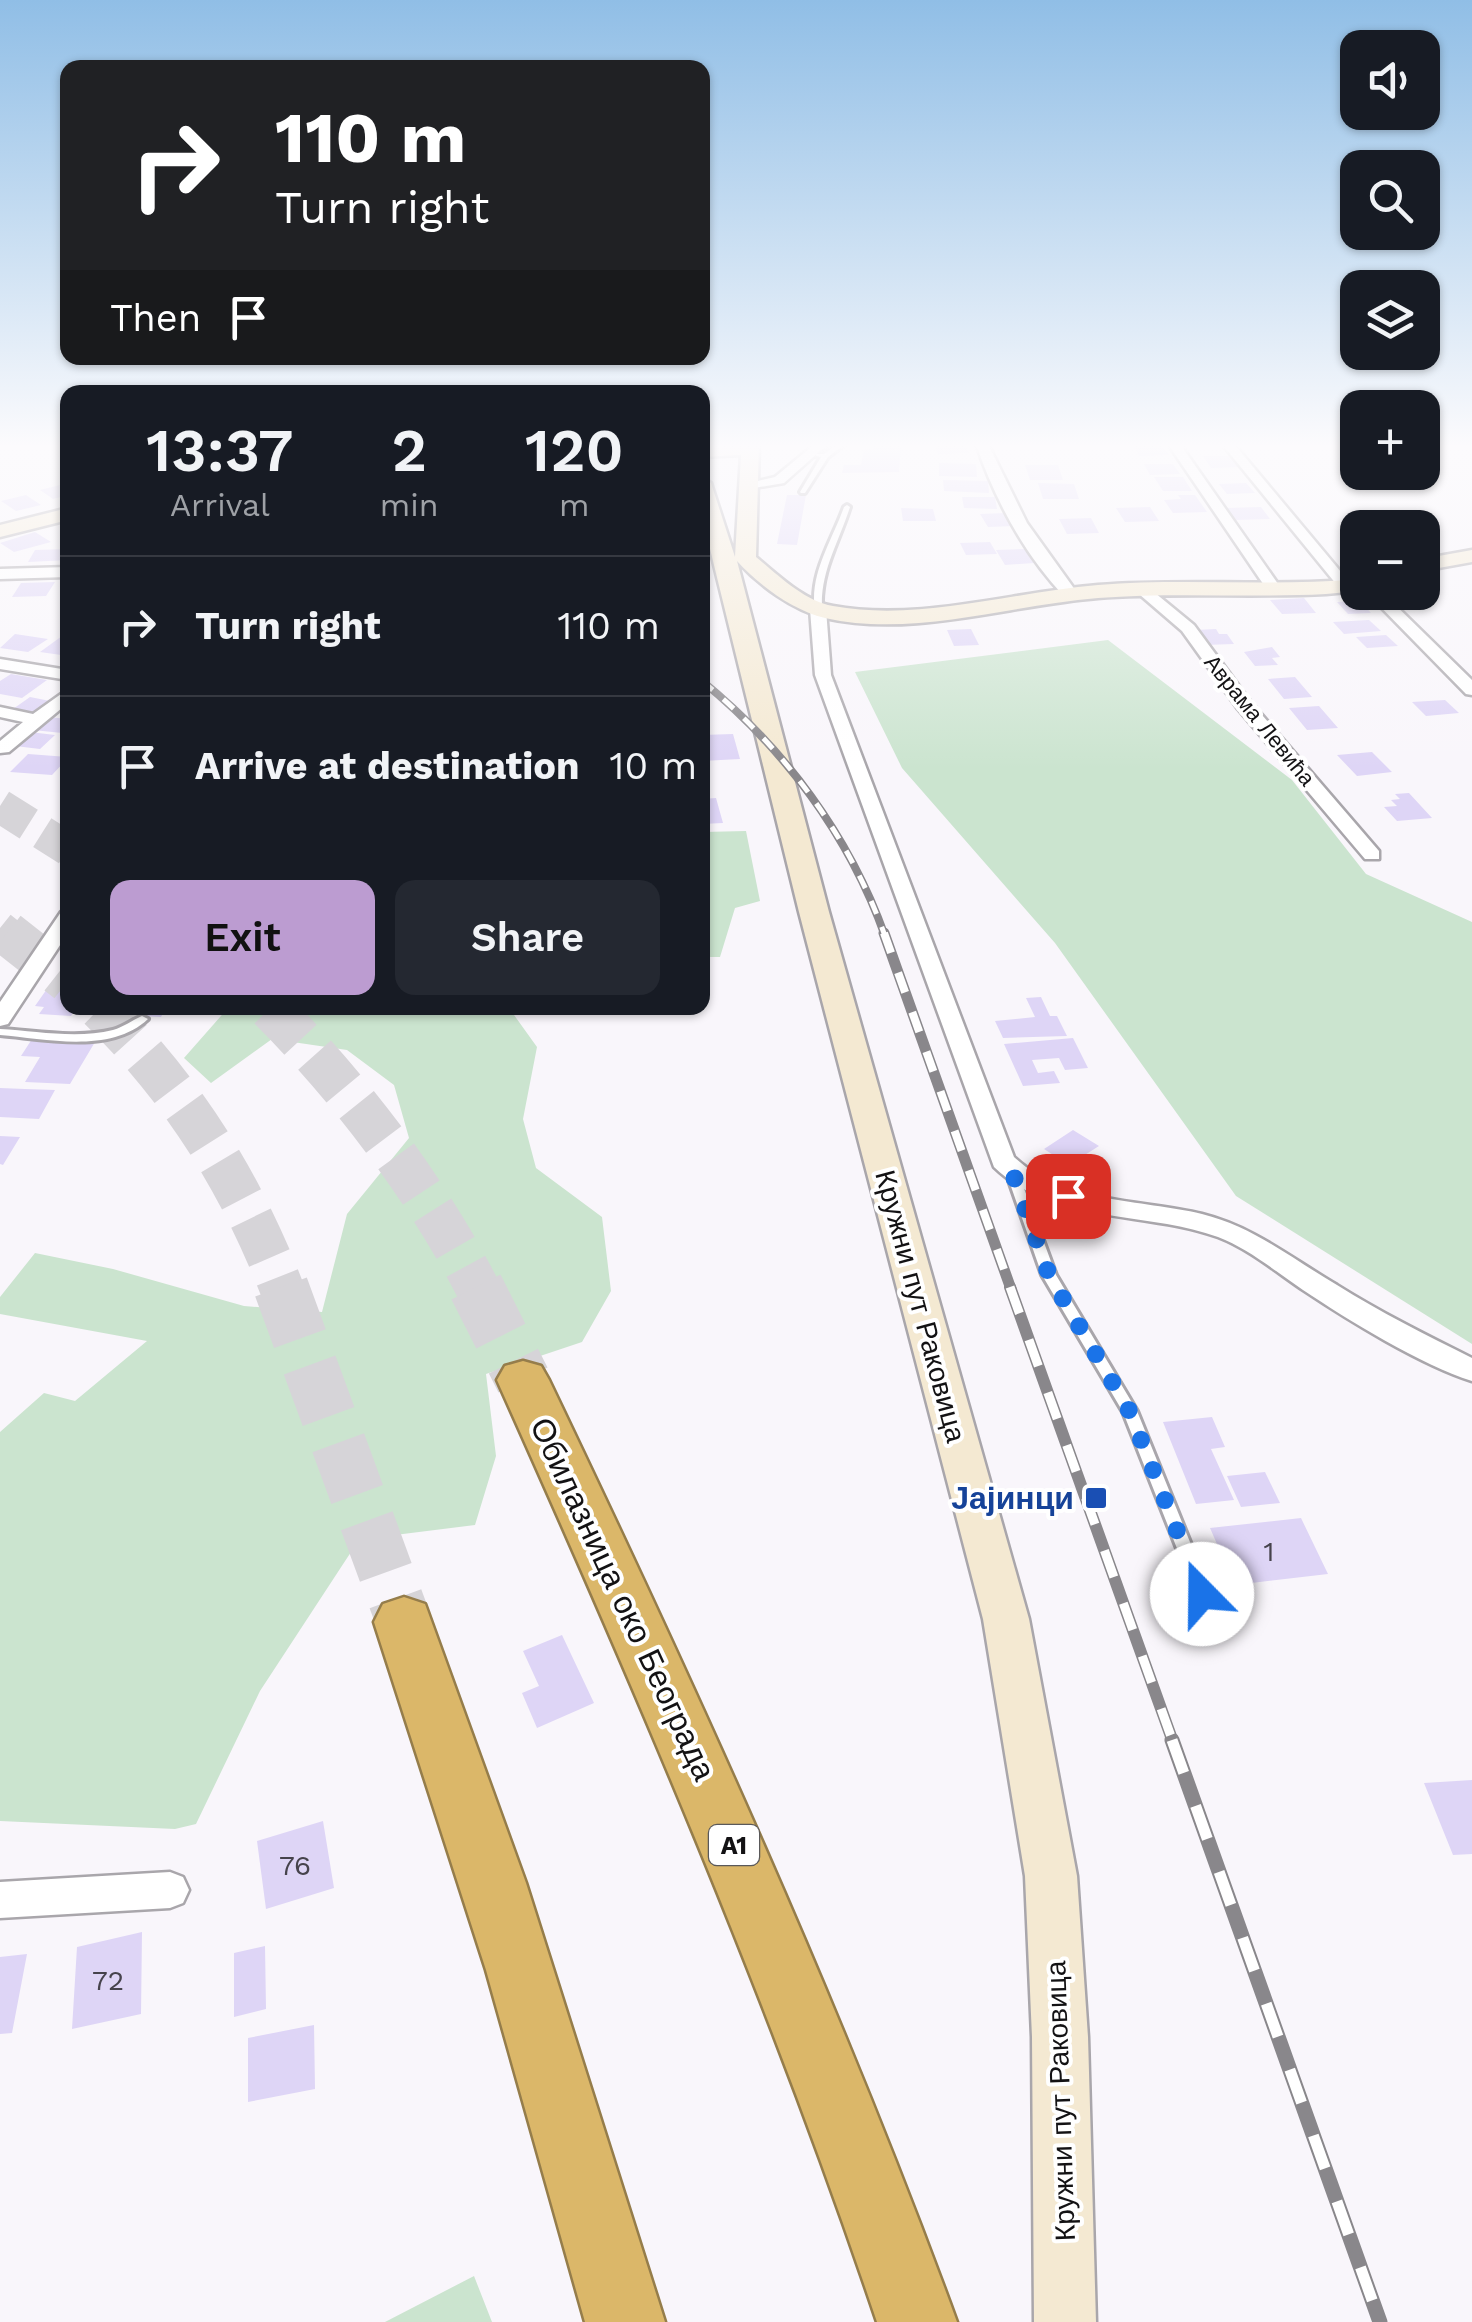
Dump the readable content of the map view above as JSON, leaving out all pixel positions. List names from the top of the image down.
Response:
{
  "streets": {
    "highway": ["Обилазница око Београда", "A1"],
    "main road": ["Кружни пут Раковица"],
    "street": ["Аврама Левића"]
  },
  "places": {
    "transit": ["Јајинци"]
  },
  "house_numbers": ["1", "76", "72"],
  "page": {
    "map_buttons": ["+", "−"],
    "turn": ["110 m", "Turn right"],
    "then": "Then",
    "eta": [
      "13:37",
      "Arrival",
      "2",
      "min",
      "120",
      "m"
    ],
    "list": [
      {
        "name": "Turn right",
        "value": "110 m"
      },
      {
        "name": "Arrive at destination",
        "value": "10 m"
      }
    ],
    "buttons": ["Exit", "Share"]
  }
}
